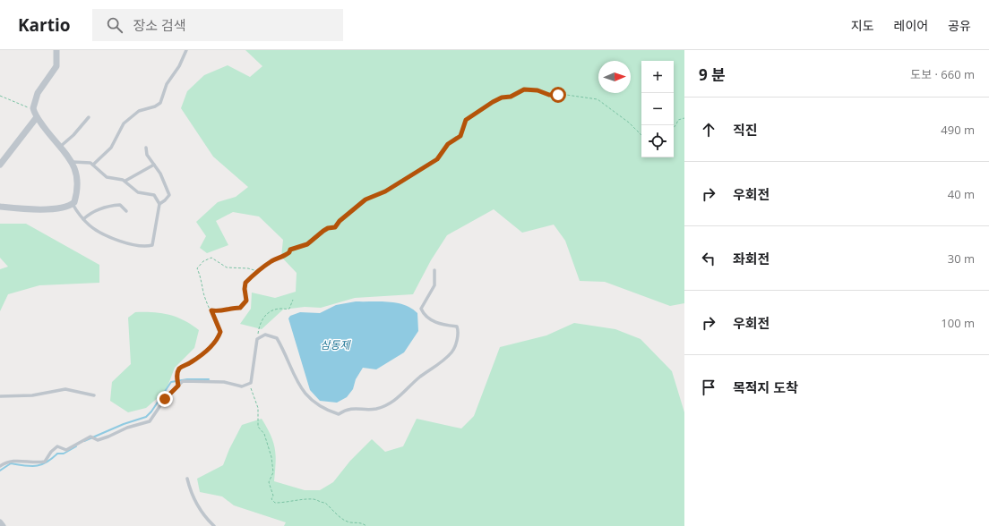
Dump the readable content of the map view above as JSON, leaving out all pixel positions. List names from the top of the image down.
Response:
{
  "water": ["삼동제"],
  "north": "right",
  "page": {
    "header": "Kartio",
    "search": "장소 검색",
    "nav": ["지도", "레이어", "공유"],
    "heading": ["9 분", "도보 · 660 m"],
    "map_buttons": ["+", "−"],
    "list": [
      ["직진", "490 m"],
      ["우회전", "40 m"],
      ["좌회전", "30 m"],
      ["우회전", "100 m"],
      "목적지 도착"
    ]
  }
}
